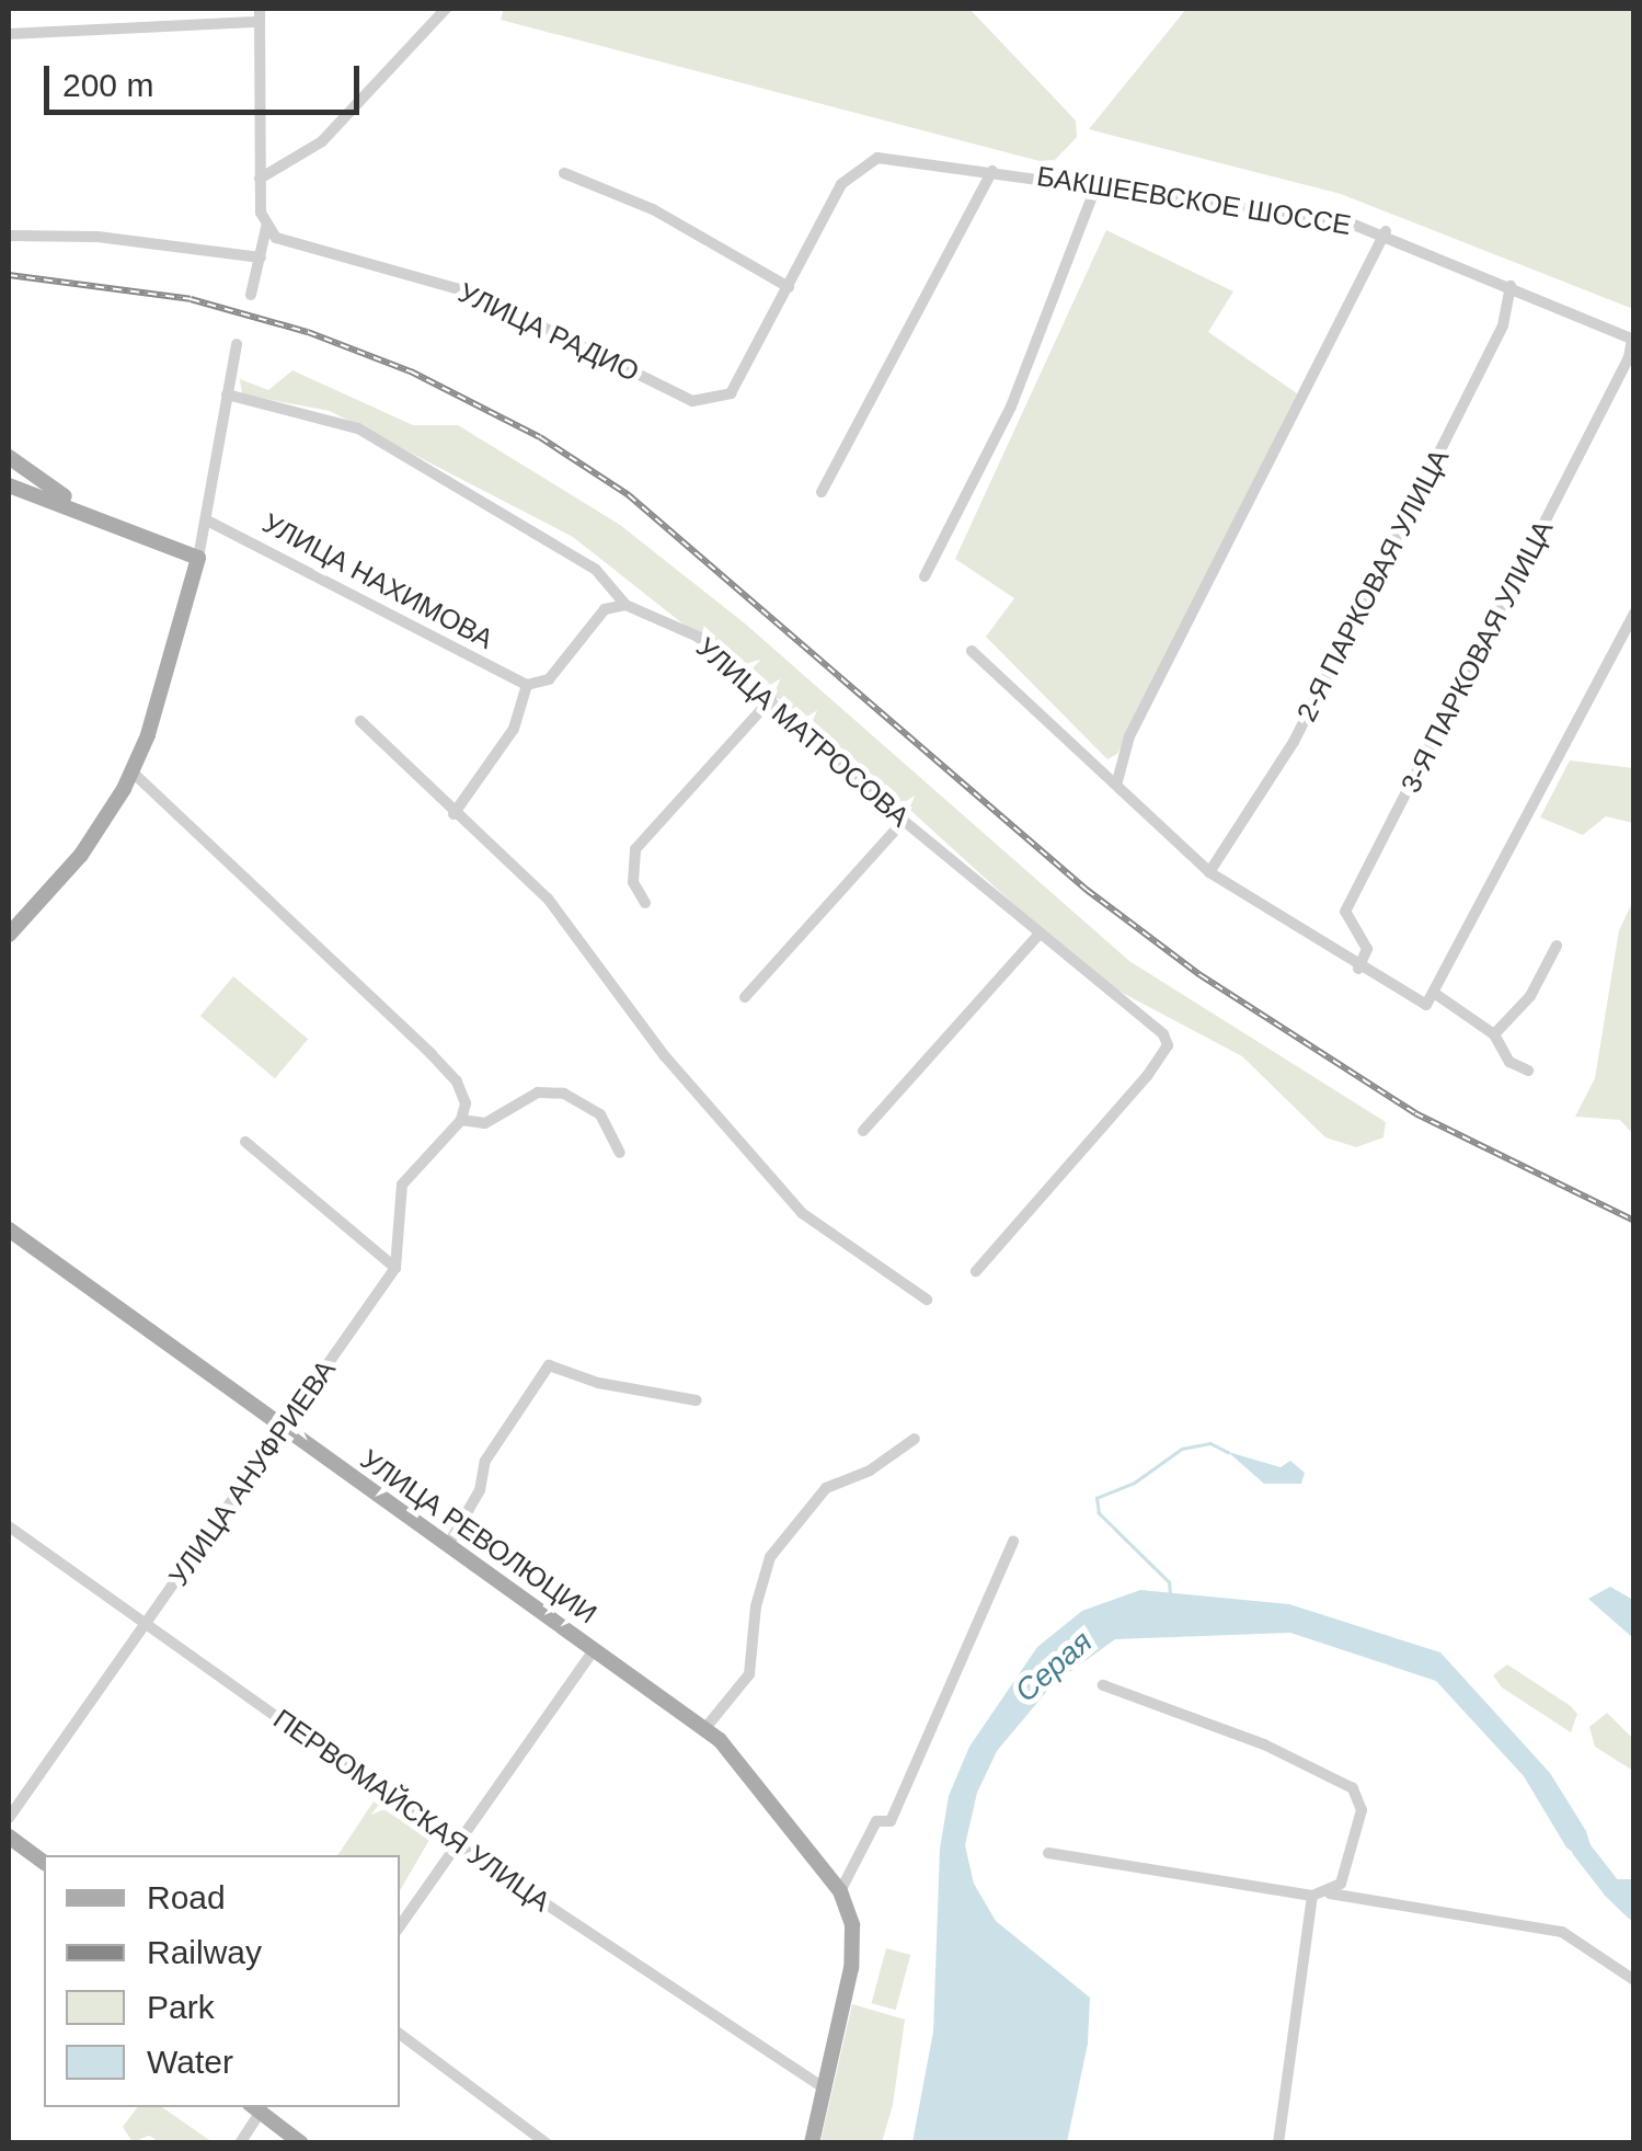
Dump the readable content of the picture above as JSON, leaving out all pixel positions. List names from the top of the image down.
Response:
{
  "streets": {
    "main road": ["УЛИЦА РЕВОЛЮЦИИ"],
    "street": [
      "БАКШЕЕВСКОЕ ШОССЕ",
      "УЛИЦА РАДИО",
      "УЛИЦА НАХИМОВА",
      "2-Я ПАРКОВАЯ УЛИЦА",
      "3-Я ПАРКОВАЯ УЛИЦА",
      "УЛИЦА МАТРОСОВА",
      "УЛИЦА АНУФРИЕВА",
      "ПЕРВОМАЙСКАЯ УЛИЦА"
    ]
  },
  "crossings": [
    ["БАКШЕЕВСКОЕ ШОССЕ", "УЛИЦА РАДИО"],
    ["БАКШЕЕВСКОЕ ШОССЕ", "2-Я ПАРКОВАЯ УЛИЦА"],
    ["БАКШЕЕВСКОЕ ШОССЕ", "3-Я ПАРКОВАЯ УЛИЦА"],
    ["УЛИЦА АНУФРИЕВА", "УЛИЦА РЕВОЛЮЦИИ"],
    ["УЛИЦА АНУФРИЕВА", "ПЕРВОМАЙСКАЯ УЛИЦА"],
    ["УЛИЦА РЕВОЛЮЦИИ", "ПЕРВОМАЙСКАЯ УЛИЦА"]
  ],
  "water": ["Серая"],
  "legend": [
    "Road",
    "Railway",
    "Park",
    "Water"
  ],
  "scale_bar": "200 m"
}
